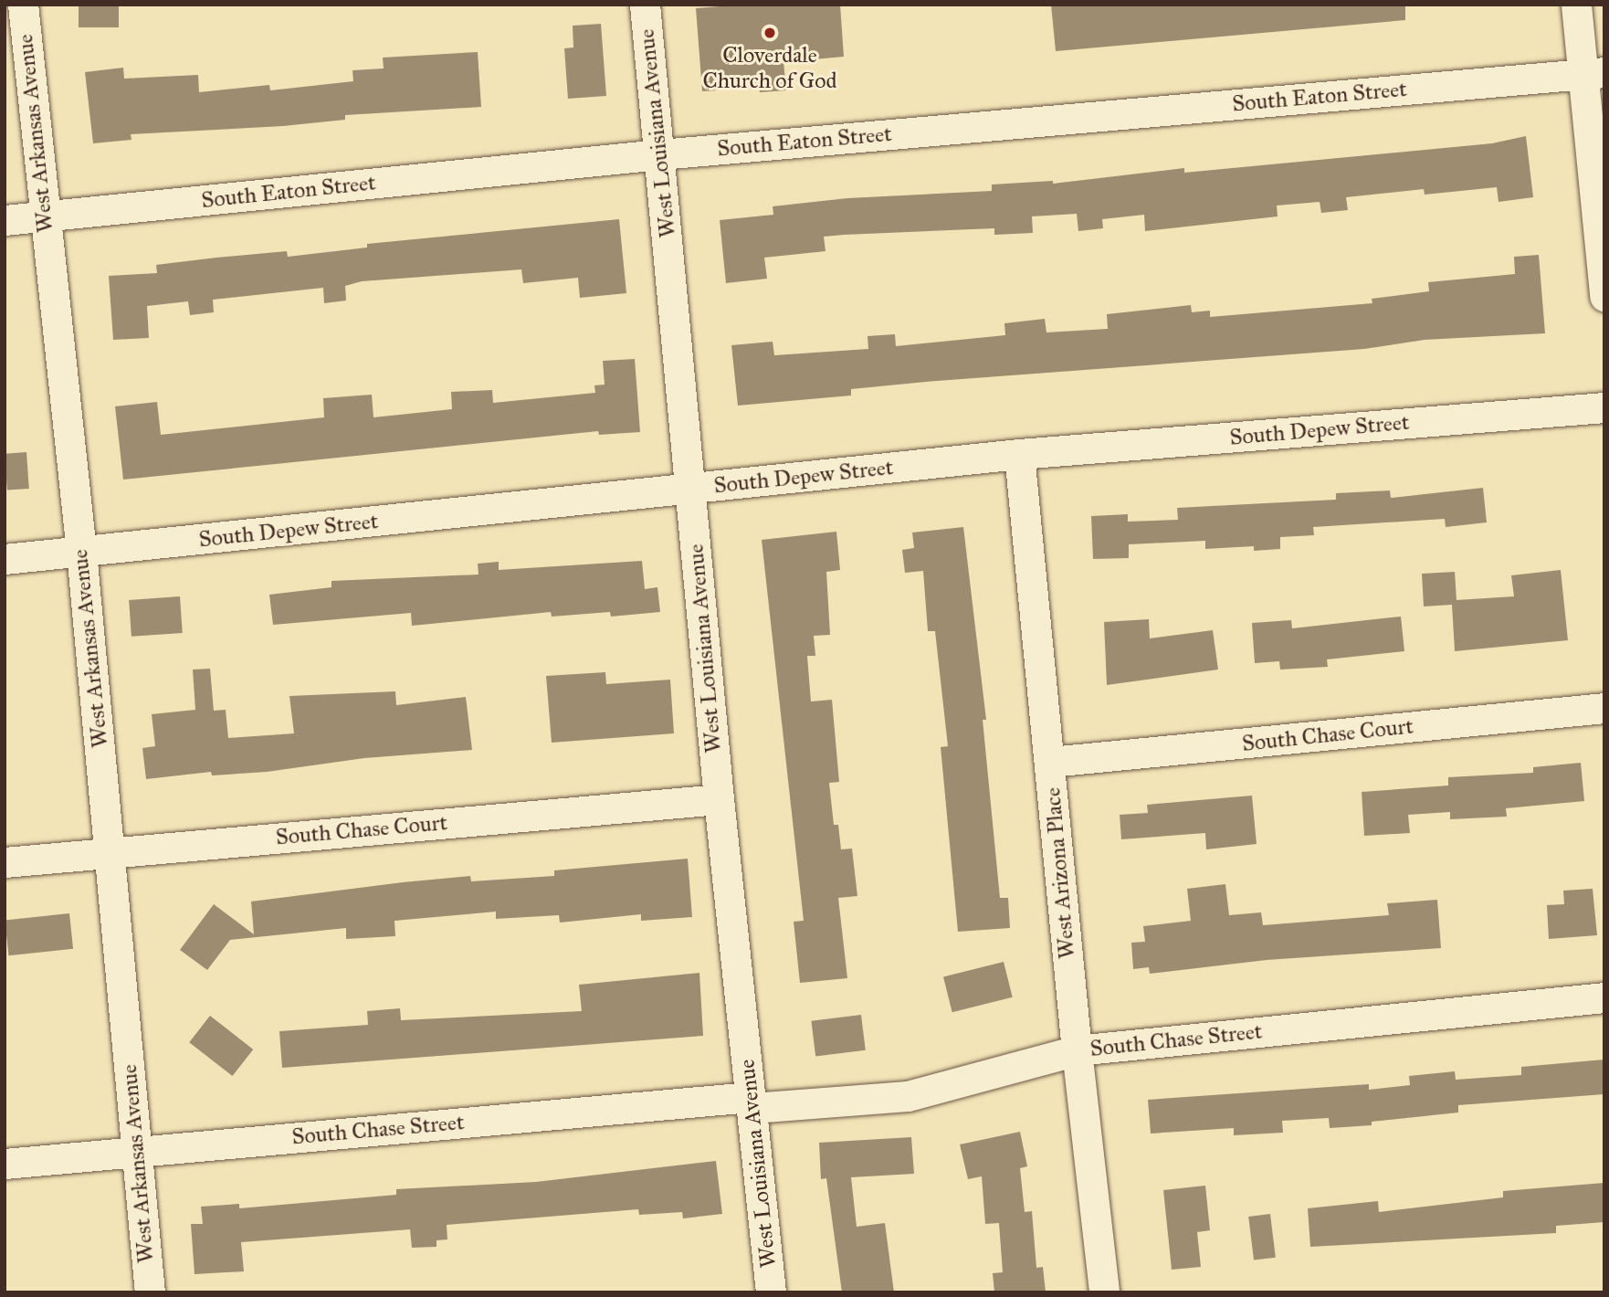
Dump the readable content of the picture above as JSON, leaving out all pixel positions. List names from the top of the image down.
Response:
{
  "streets": {
    "street": [
      "South Eaton Street",
      "West Arkansas Avenue",
      "West Louisiana Avenue",
      "South Depew Street",
      "South Chase Court",
      "West Arizona Place",
      "South Chase Street"
    ]
  },
  "crossings": [
    ["South Eaton Street", "West Arkansas Avenue"],
    ["South Eaton Street", "West Louisiana Avenue"],
    ["West Arkansas Avenue", "South Depew Street"],
    ["West Arkansas Avenue", "South Chase Court"],
    ["West Arkansas Avenue", "South Chase Street"],
    ["West Louisiana Avenue", "South Depew Street"],
    ["West Louisiana Avenue", "South Chase Court"],
    ["West Louisiana Avenue", "South Chase Street"],
    ["South Depew Street", "West Arizona Place"],
    ["South Chase Court", "West Arizona Place"],
    ["West Arizona Place", "South Chase Street"]
  ],
  "places": ["Cloverdale Church of God"]
}
